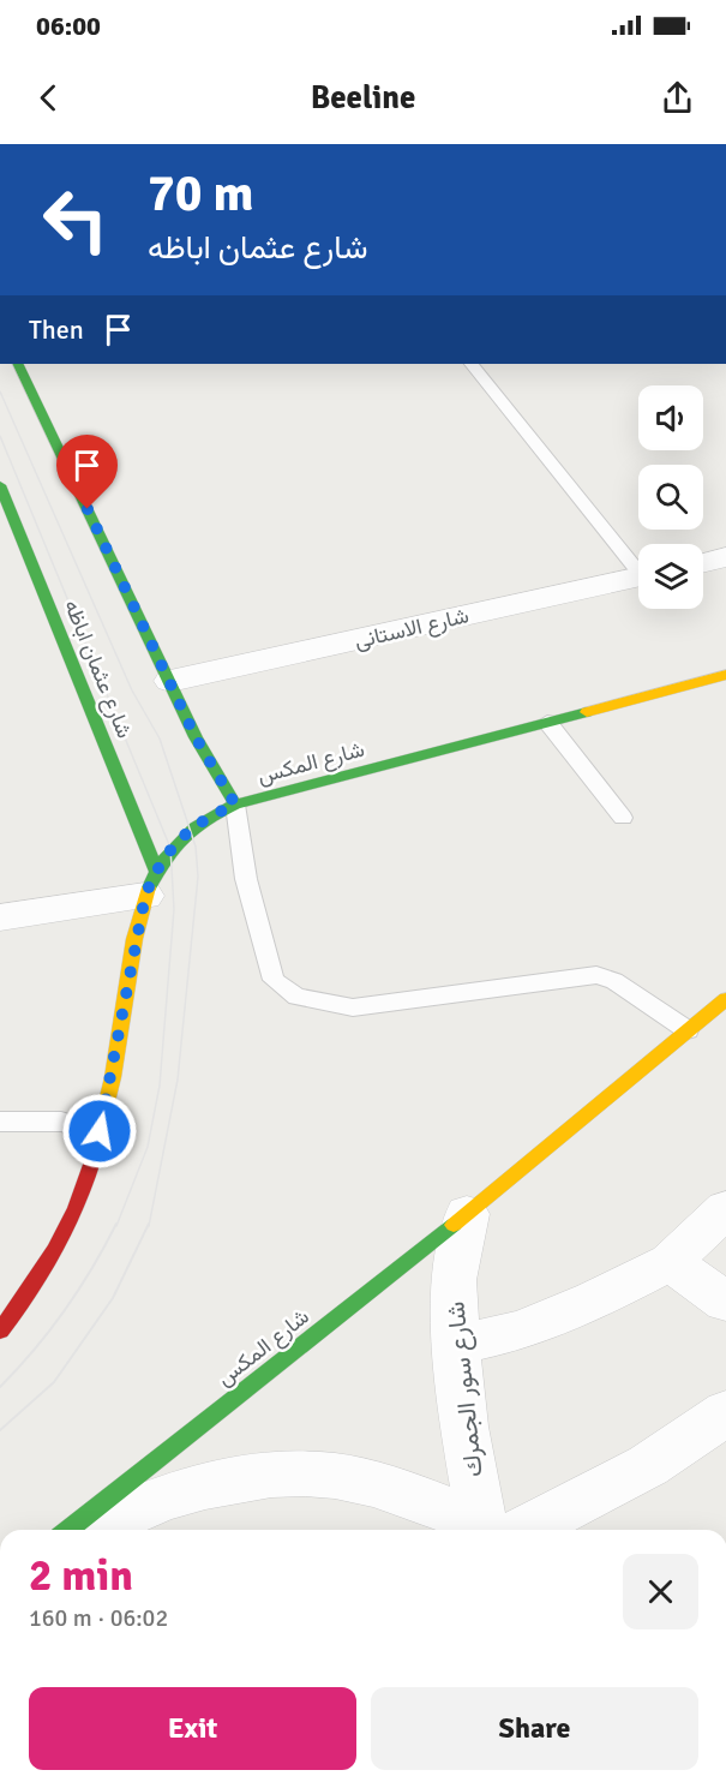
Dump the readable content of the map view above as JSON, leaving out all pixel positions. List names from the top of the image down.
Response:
{
  "streets": {
    "main road": ["شارع عثمان اباظه", "شارع المكس"],
    "street": ["شارع الاستانى", "شارع سور الجمرك"]
  },
  "crossings": [
    ["شارع عثمان اباظه", "شارع المكس"],
    ["شارع المكس", "شارع سور الجمرك"]
  ],
  "page": {
    "status": "06:00",
    "header": "Beeline",
    "turn": ["70 m", "شارع عثمان اباظه"],
    "then": "Then",
    "heading": ["2 min", "160 m · 06:02"],
    "buttons": ["Exit", "Share"]
  }
}
